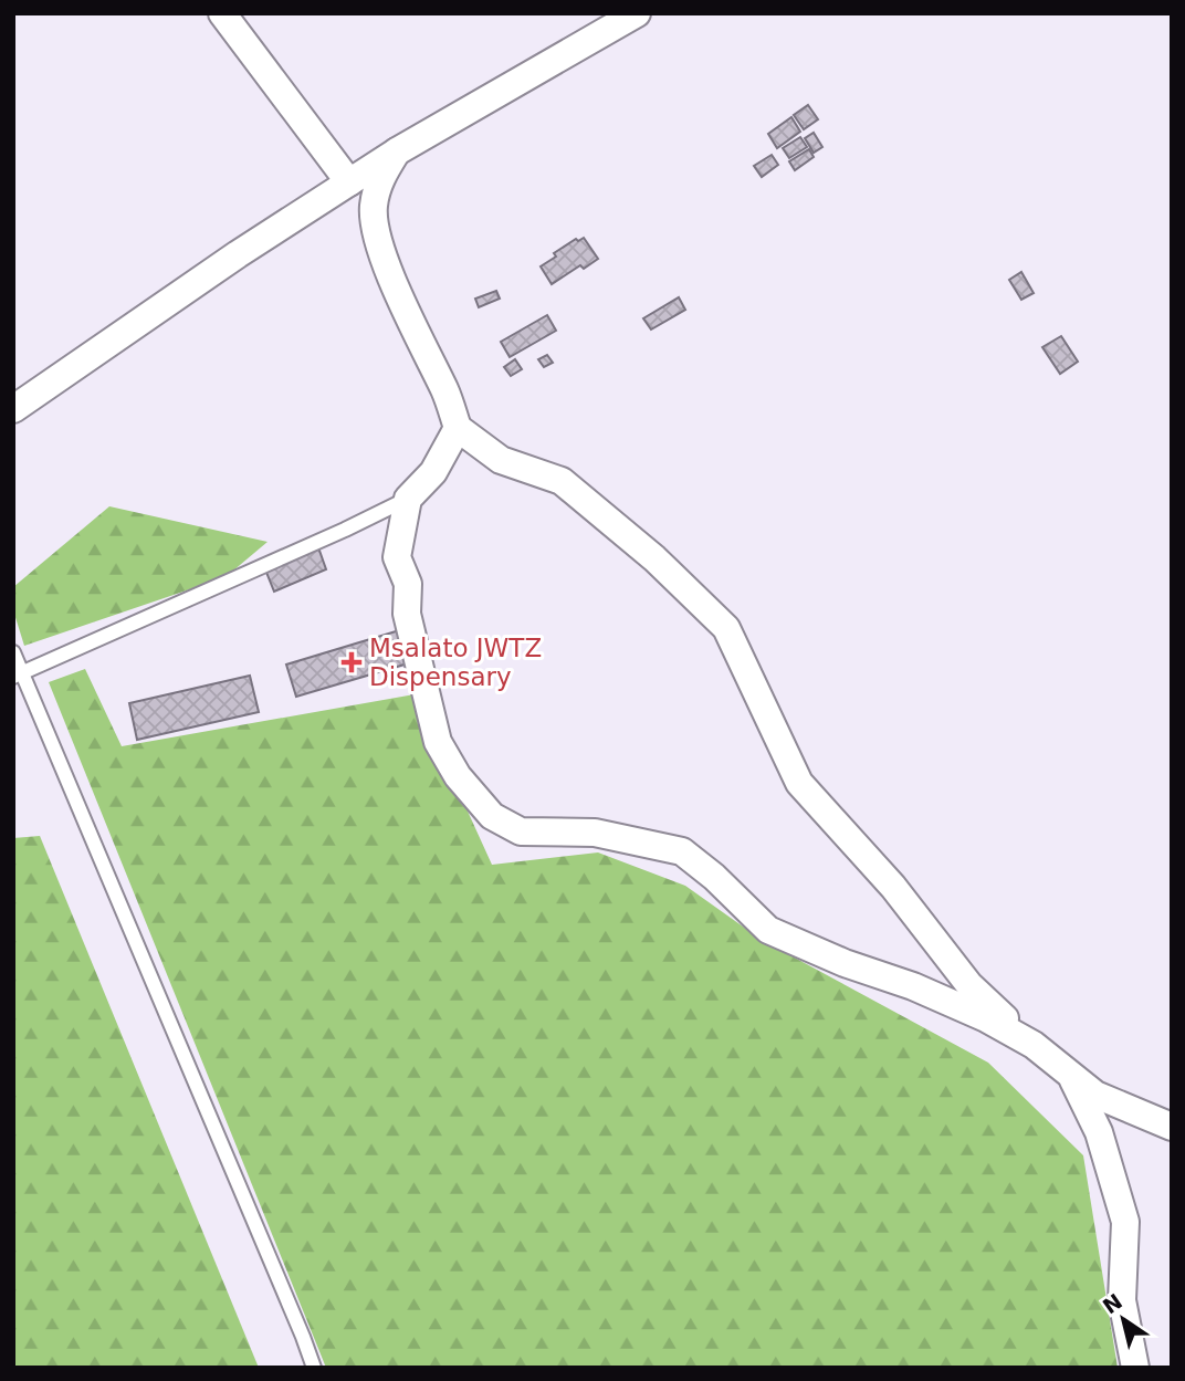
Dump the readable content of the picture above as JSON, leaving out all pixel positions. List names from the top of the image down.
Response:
{
  "places": {
    "health": ["Msalato JWTZ Dispensary"]
  },
  "north": "top left"
}
